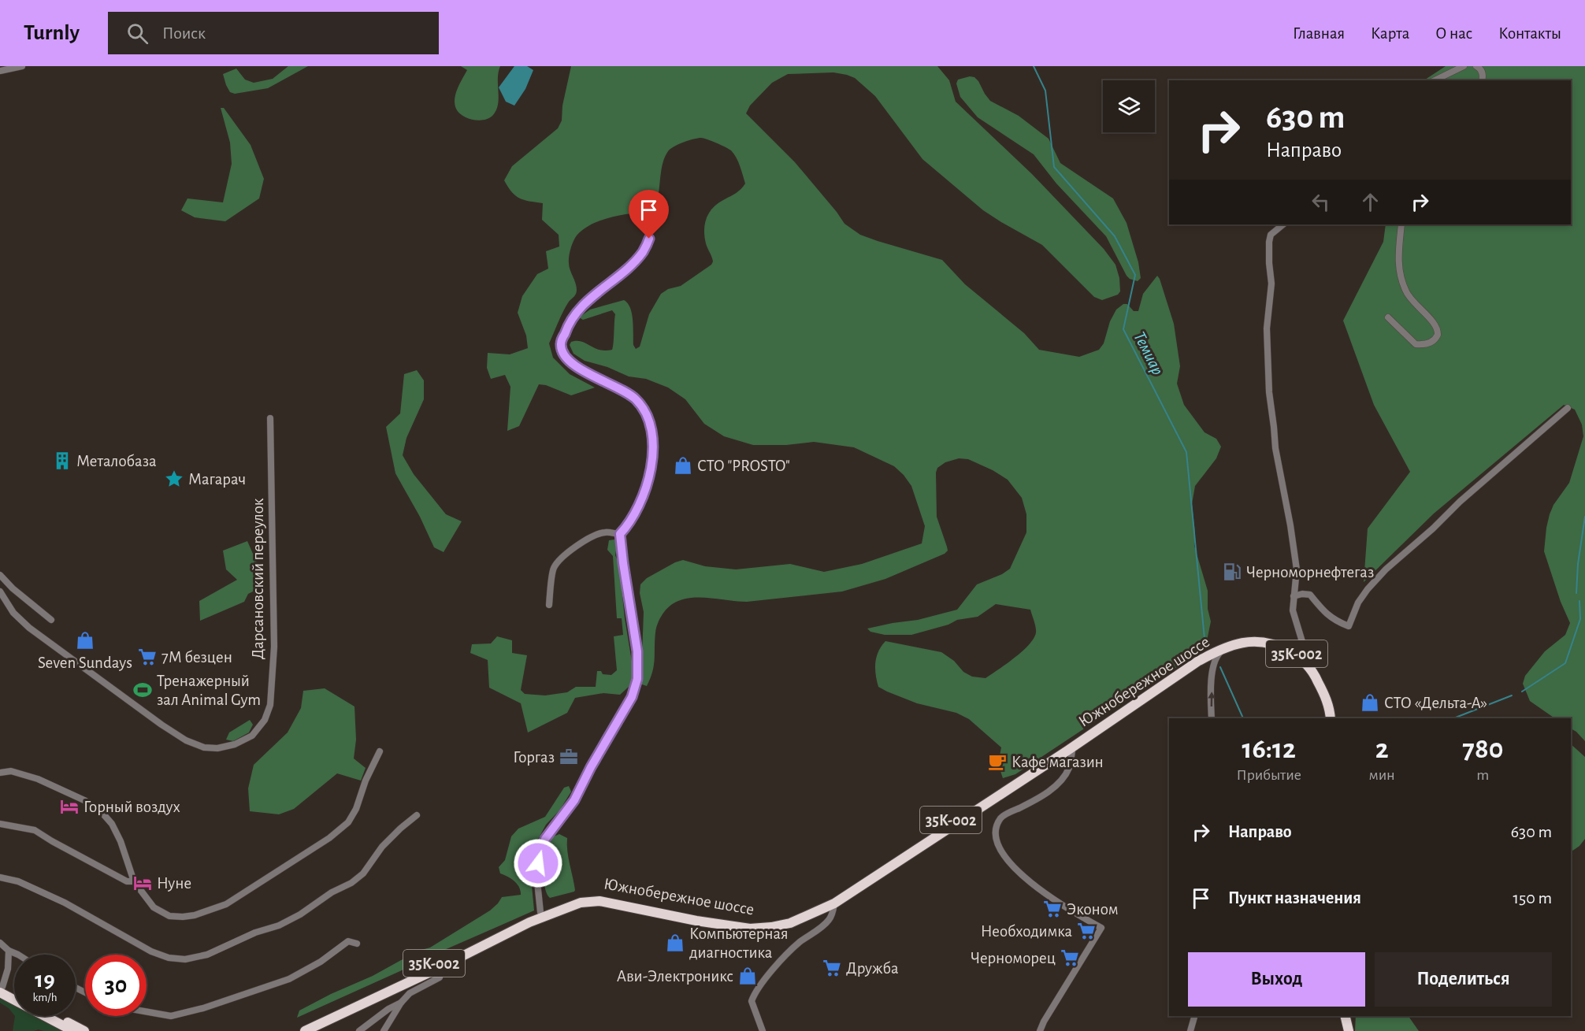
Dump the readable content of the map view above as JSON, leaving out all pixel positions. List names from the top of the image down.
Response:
{
  "streets": {
    "highway": ["35К-002", "Южнобережное шоссе"],
    "street": ["Дарсановский переулок"]
  },
  "water": ["Темиар"],
  "places": {
    "building": ["Металобаза"],
    "shop": [
      "СТО \"PROSTO\"",
      "Seven Sundays",
      "СТО «Дельта-А»",
      "Компьютерная диагностика",
      "Ави-Электроникс"
    ],
    "place": ["Магарач"],
    "fuel station": ["Черноморнефтегаз"],
    "supermarket": [
      "7М безцен",
      "Эконом",
      "Необходимка",
      "Черноморец",
      "Дружба"
    ],
    "sports": ["Тренажерный зал Animal Gym"],
    "office": ["Горгаз"],
    "cafe": ["Кафе магазин"],
    "hotel": ["Горный воздух", "Нуне"]
  },
  "page": {
    "header": "Turnly",
    "search": "Поиск",
    "nav": [
      "Главная",
      "Карта",
      "О нас",
      "Контакты"
    ],
    "turn": ["630 m", "Направо"],
    "eta": [
      "16:12",
      "Прибытие",
      "2",
      "мин",
      "780",
      "m"
    ],
    "list": [
      {
        "name": "Направо",
        "value": "630 m"
      },
      {
        "name": "Пункт назначения",
        "value": "150 m"
      }
    ],
    "buttons": ["Выход", "Поделиться"],
    "speed": "19 km/h",
    "limit": "30"
  }
}
